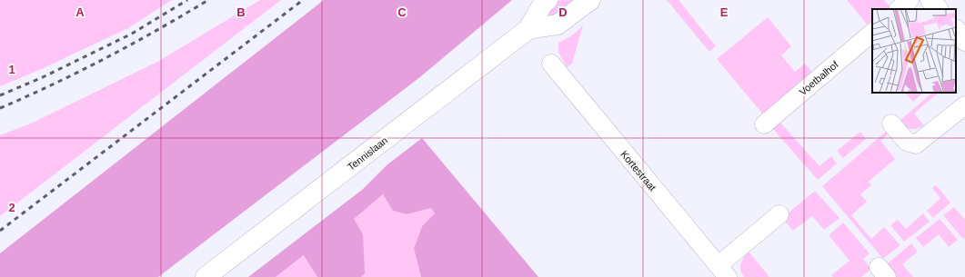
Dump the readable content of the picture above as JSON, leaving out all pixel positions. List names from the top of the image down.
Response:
{
  "streets": {
    "street": ["Voetbalhof", "Tennislaan", "Kortestraat"]
  },
  "grid": {
    "columns": [
      "A",
      "B",
      "C",
      "D",
      "E"
    ],
    "rows": ["1", "2"]
  }
}
